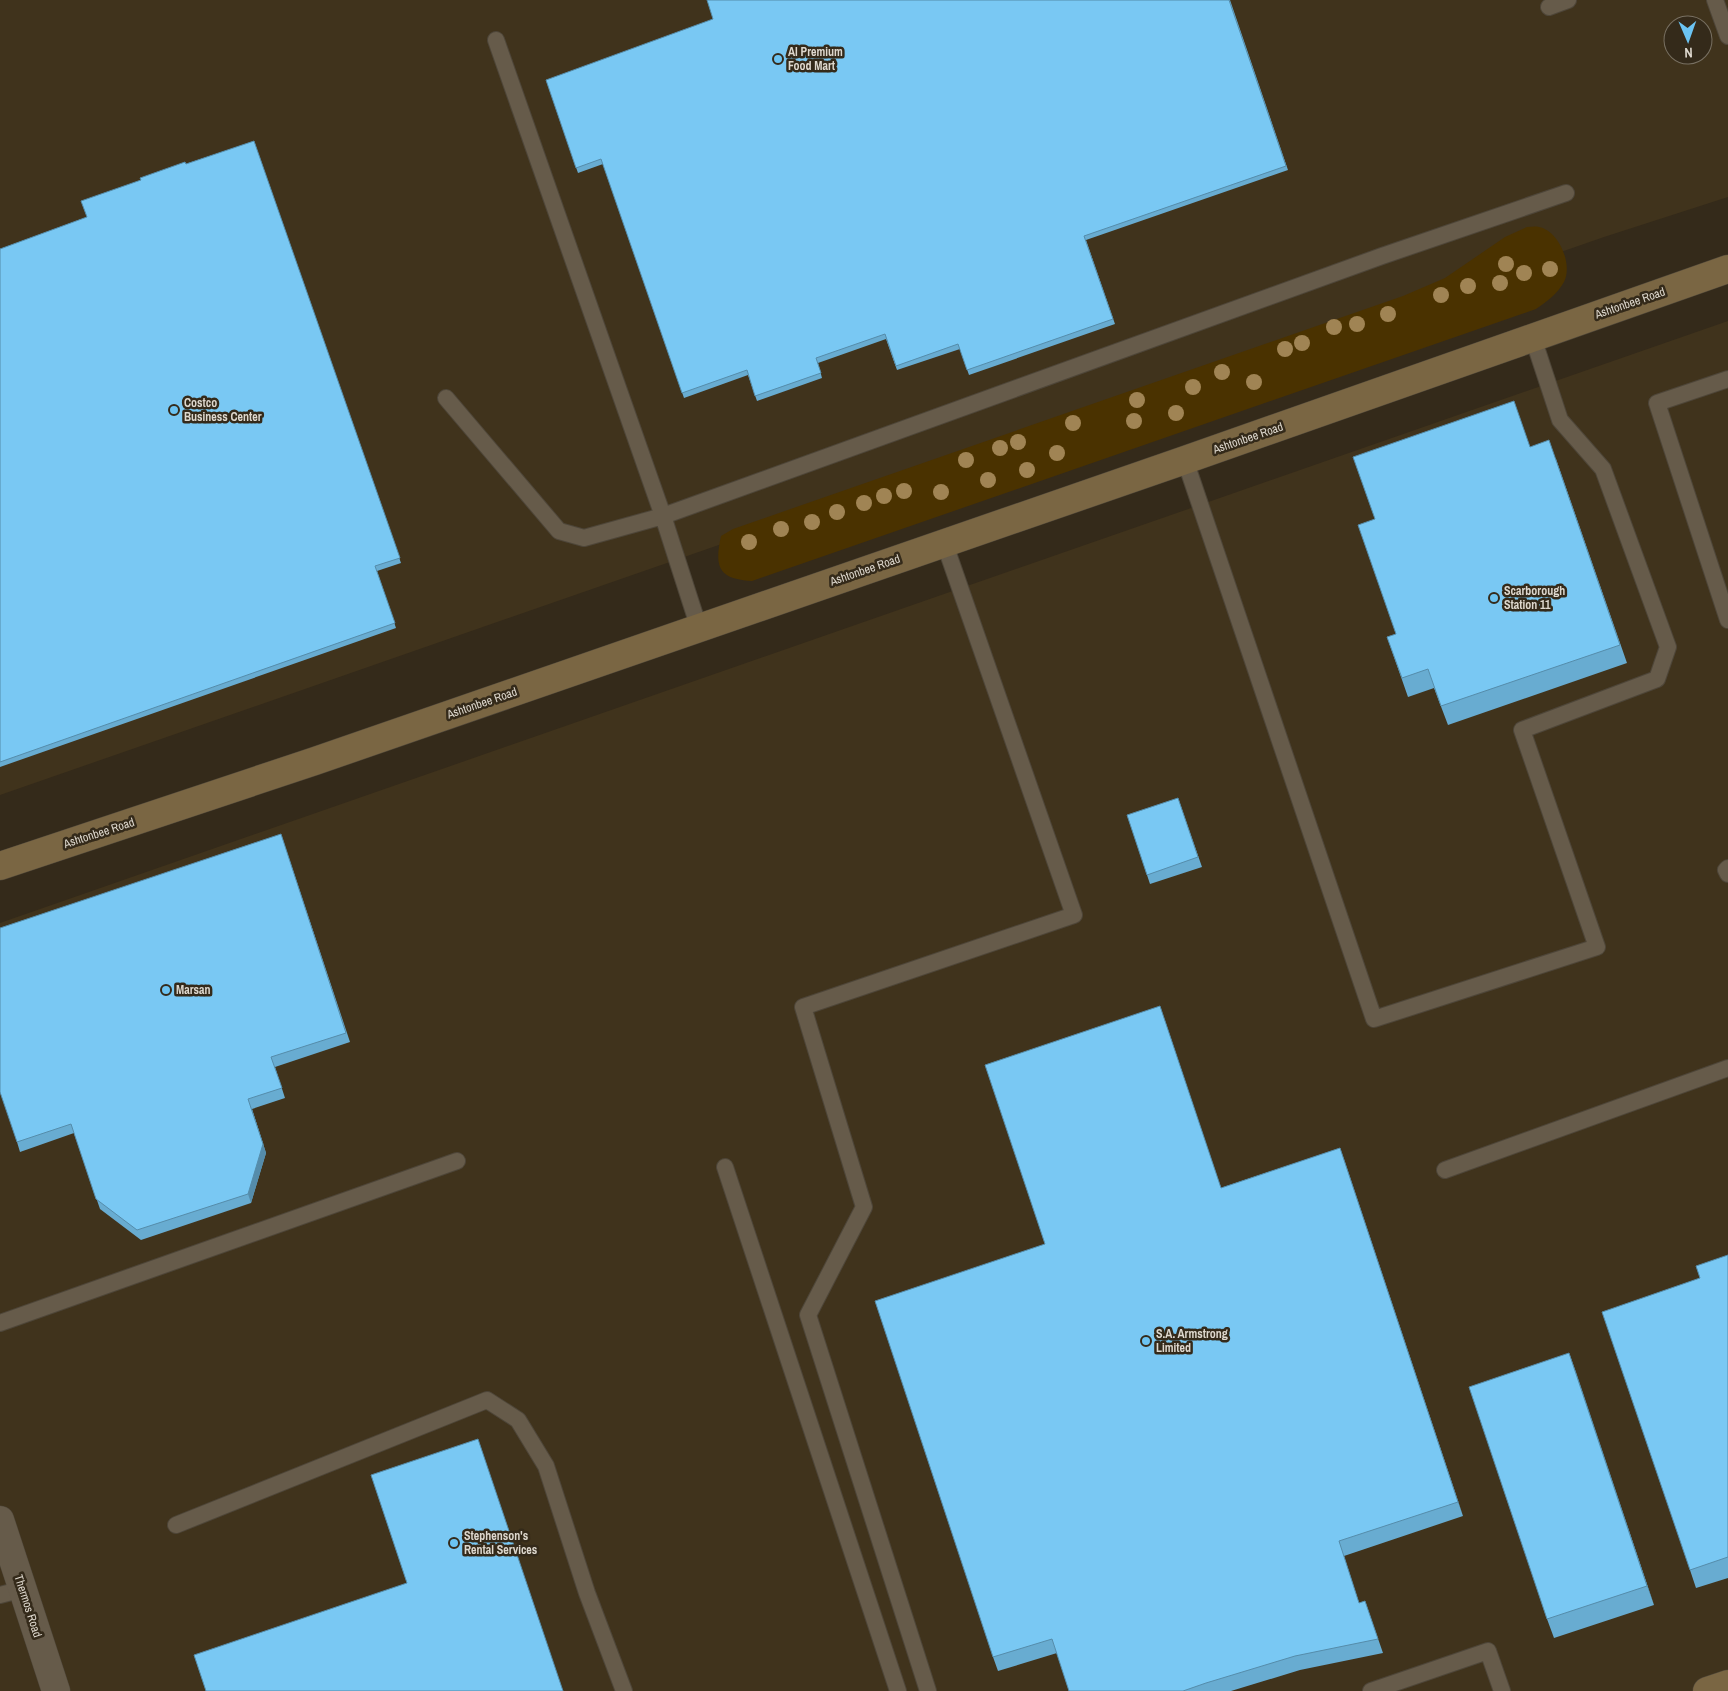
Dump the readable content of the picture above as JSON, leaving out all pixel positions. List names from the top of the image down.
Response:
{
  "streets": {
    "street": ["Ashtonbee Road", "Thermos Road"]
  },
  "places": [
    "Al Premium Food Mart",
    "Costco Business Center",
    "Scarborough Station 11",
    "Marsan",
    "S.A. Armstrong Limited",
    "Stephenson's Rental Services"
  ],
  "north": "bottom"
}
